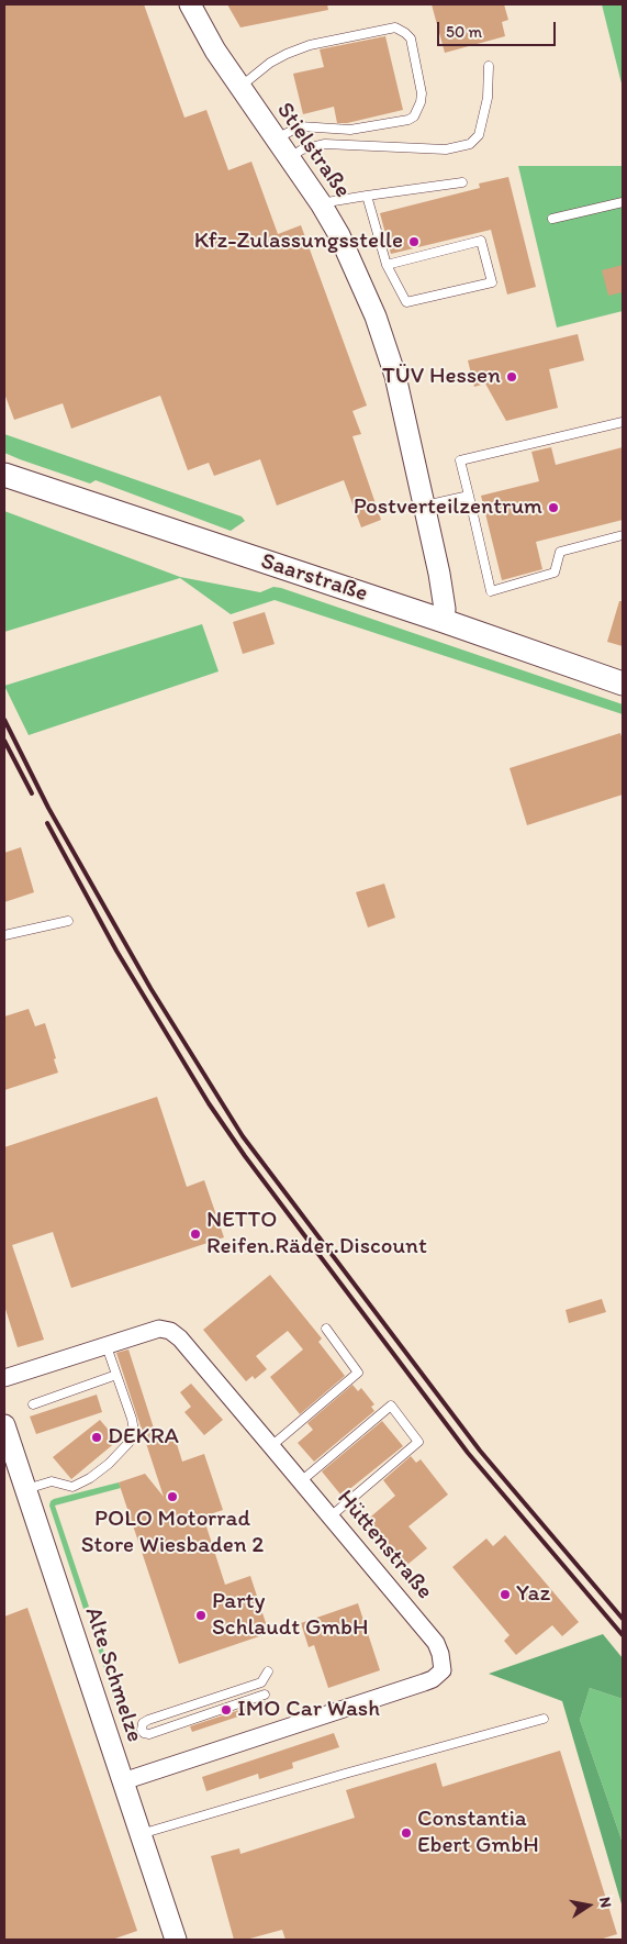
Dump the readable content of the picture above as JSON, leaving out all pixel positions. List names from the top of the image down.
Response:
{
  "streets": {
    "main road": ["Saarstraße"],
    "street": ["Stielstraße", "Hüttenstraße", "Alte Schmelze"]
  },
  "crossings": [
    ["Stielstraße", "Saarstraße"],
    ["Hüttenstraße", "Alte Schmelze"]
  ],
  "places": [
    "Kfz-Zulassungsstelle",
    "TÜV Hessen",
    "Postverteilzentrum",
    "NETTO Reifen.Räder.Discount",
    "DEKRA",
    "POLO Motorrad Store Wiesbaden 2",
    "Yaz",
    "Party Schlaudt GmbH",
    "IMO Car Wash",
    "Constantia Ebert GmbH"
  ],
  "scale_bar": "50 m",
  "north": "right"
}
